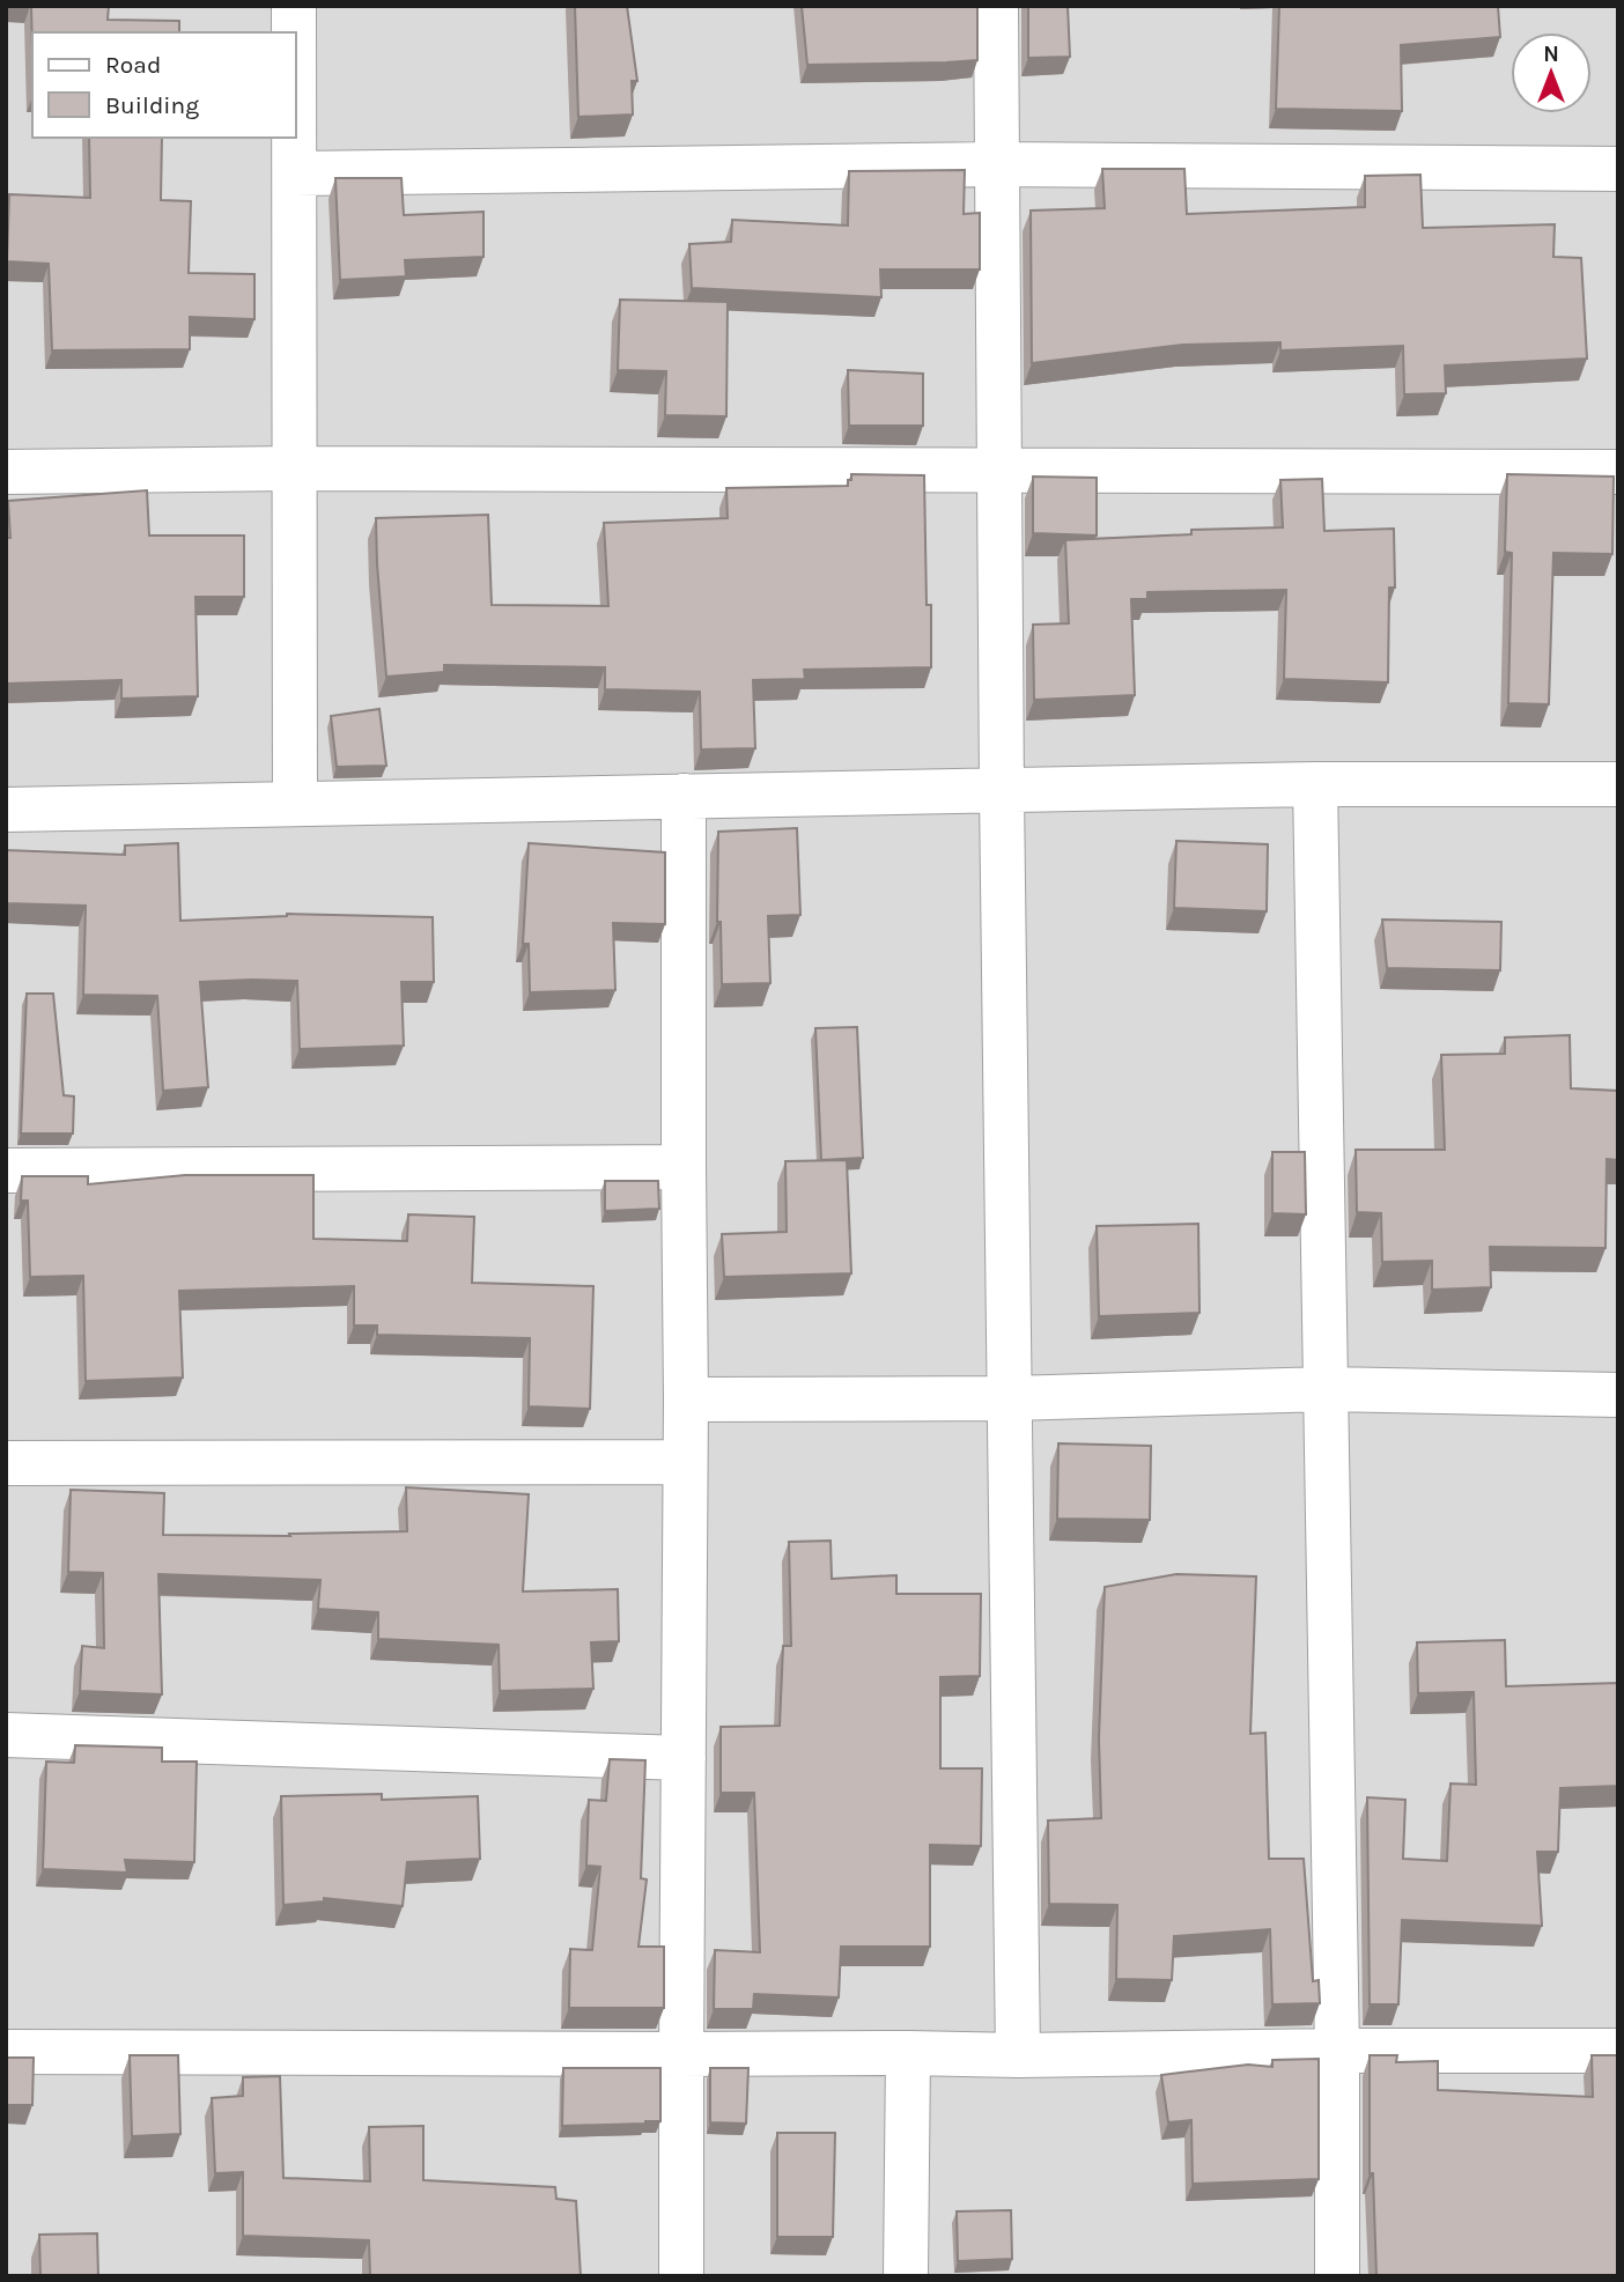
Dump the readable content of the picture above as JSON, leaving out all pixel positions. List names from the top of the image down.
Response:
{
  "legend": ["Road", "Building"],
  "north": "top"
}
